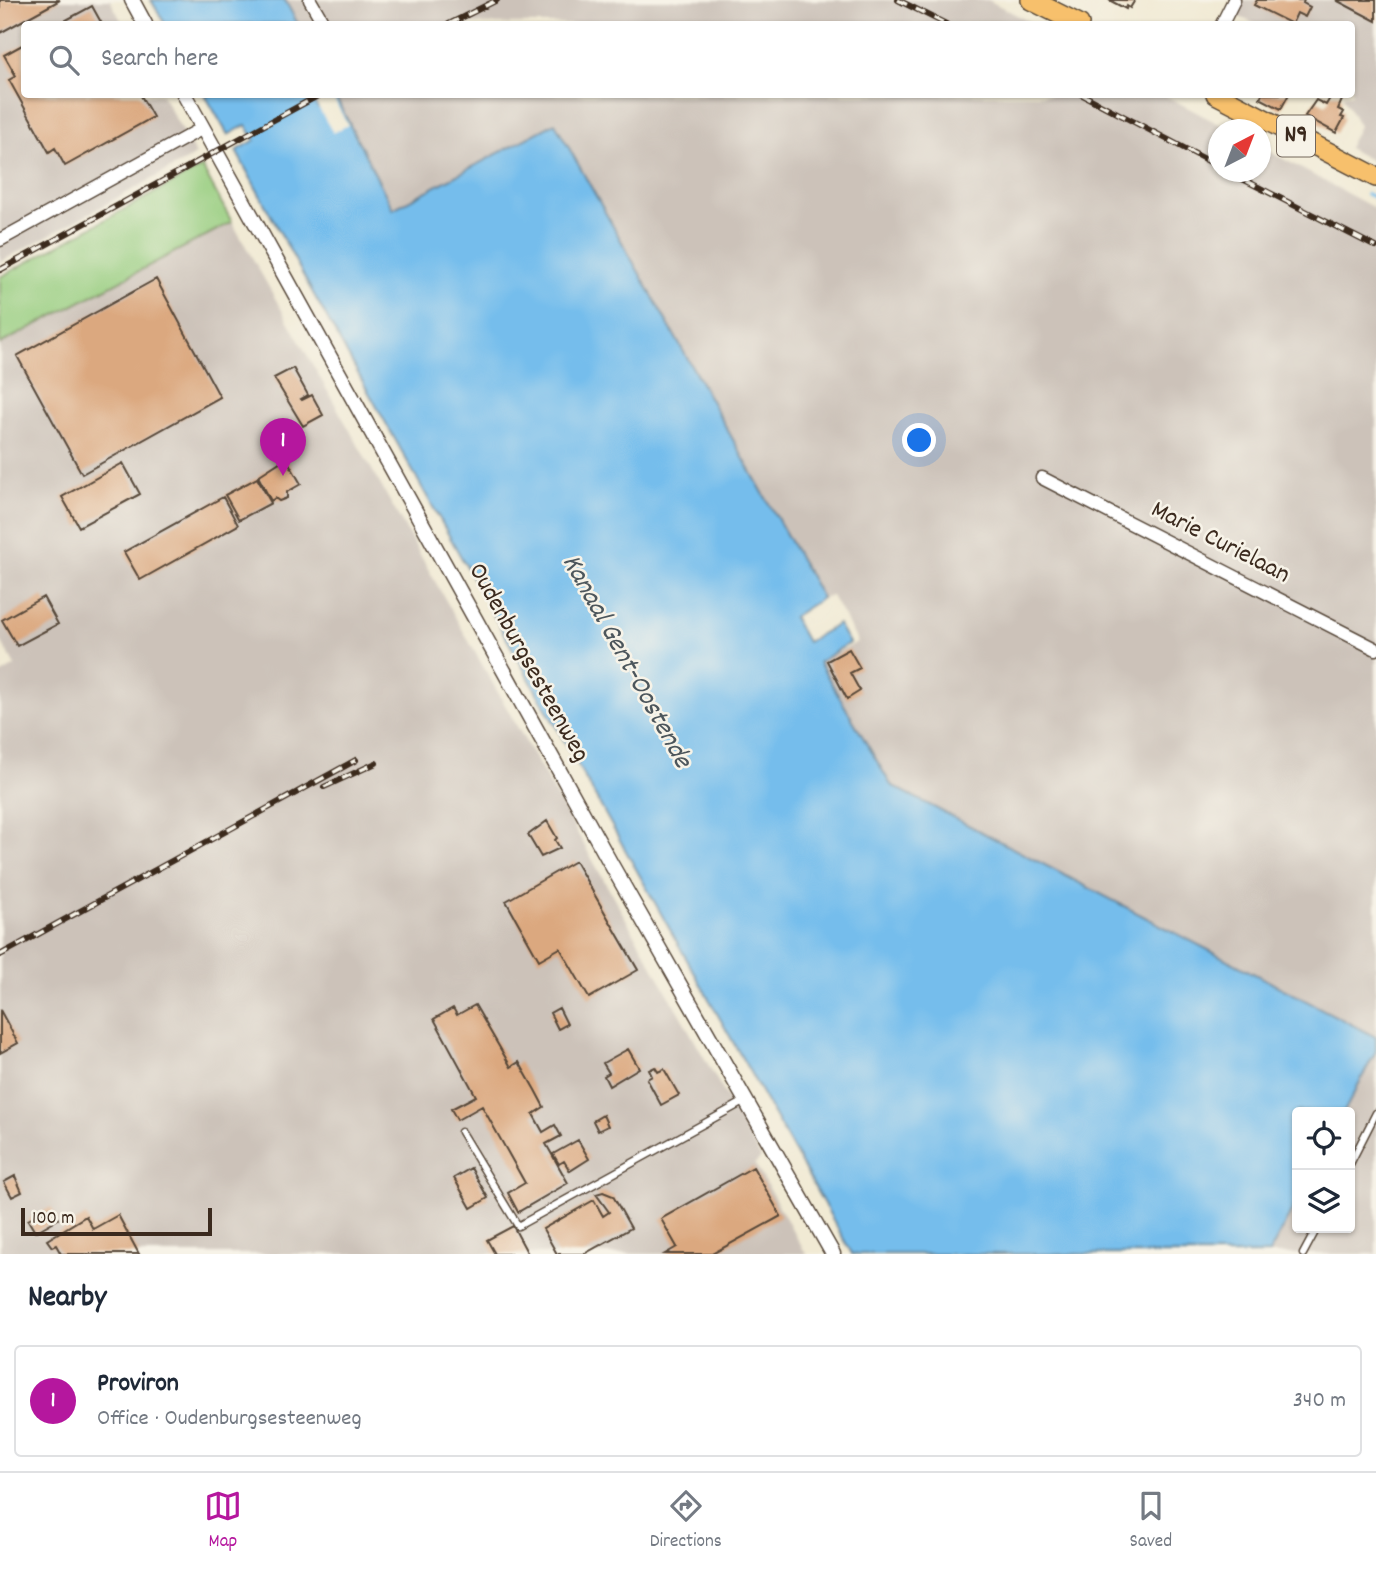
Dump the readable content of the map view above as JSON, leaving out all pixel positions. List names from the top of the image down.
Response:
{
  "streets": {
    "main road": ["N9"],
    "street": ["Marie Curielaan", "Oudenburgsesteenweg"]
  },
  "water": ["Kanaal Gent-Oostende"],
  "scale_bar": "100 m",
  "north": "top right",
  "page": {
    "search": "Search here",
    "pins": "1",
    "scale": "100 m",
    "heading": "Nearby",
    "list": [
      {
        "mark": "1",
        "name": "Proviron",
        "note": "Office · Oudenburgsesteenweg",
        "value": "340 m"
      }
    ],
    "nav": ["Map", "Directions", "Saved"]
  }
}
